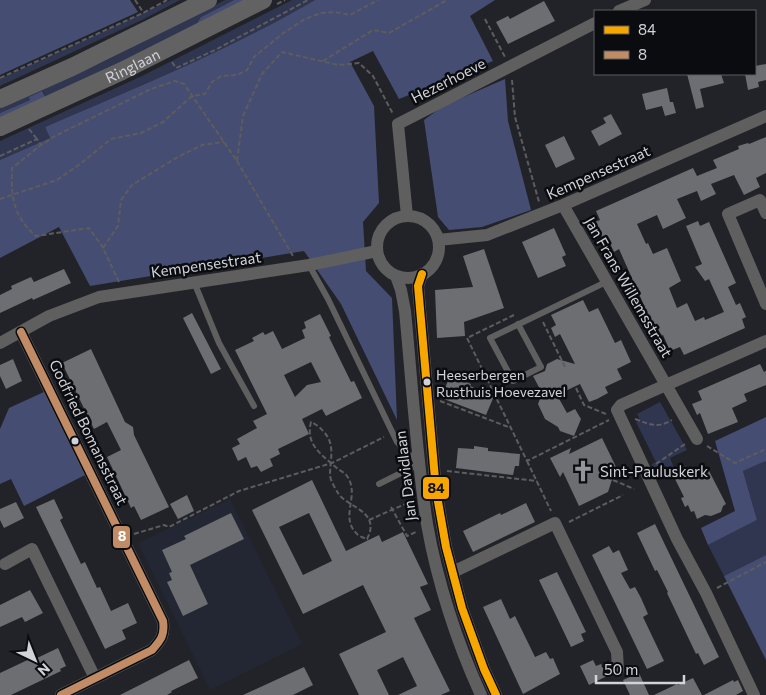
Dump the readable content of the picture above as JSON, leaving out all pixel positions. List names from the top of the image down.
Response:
{
  "streets": {
    "main road": ["Ringlaan"],
    "street": [
      "Hezerhoeve",
      "Kempensestraat",
      "Jan Frans Willemsstraat",
      "Godfried Bomansstraat",
      "Jan Davidlaan"
    ]
  },
  "crossings": [
    ["Kempensestraat", "Jan Frans Willemsstraat"],
    ["Kempensestraat", "Godfried Bomansstraat"],
    ["Kempensestraat", "Jan Davidlaan"]
  ],
  "places": {
    "other": ["Heeserbergen Rusthuis Hoevezavel"],
    "church": ["Sint-Pauluskerk"]
  },
  "lines": ["transit line 84", "transit line 8"],
  "legend": ["84", "8"],
  "scale_bar": "50 m",
  "north": "bottom right"
}
